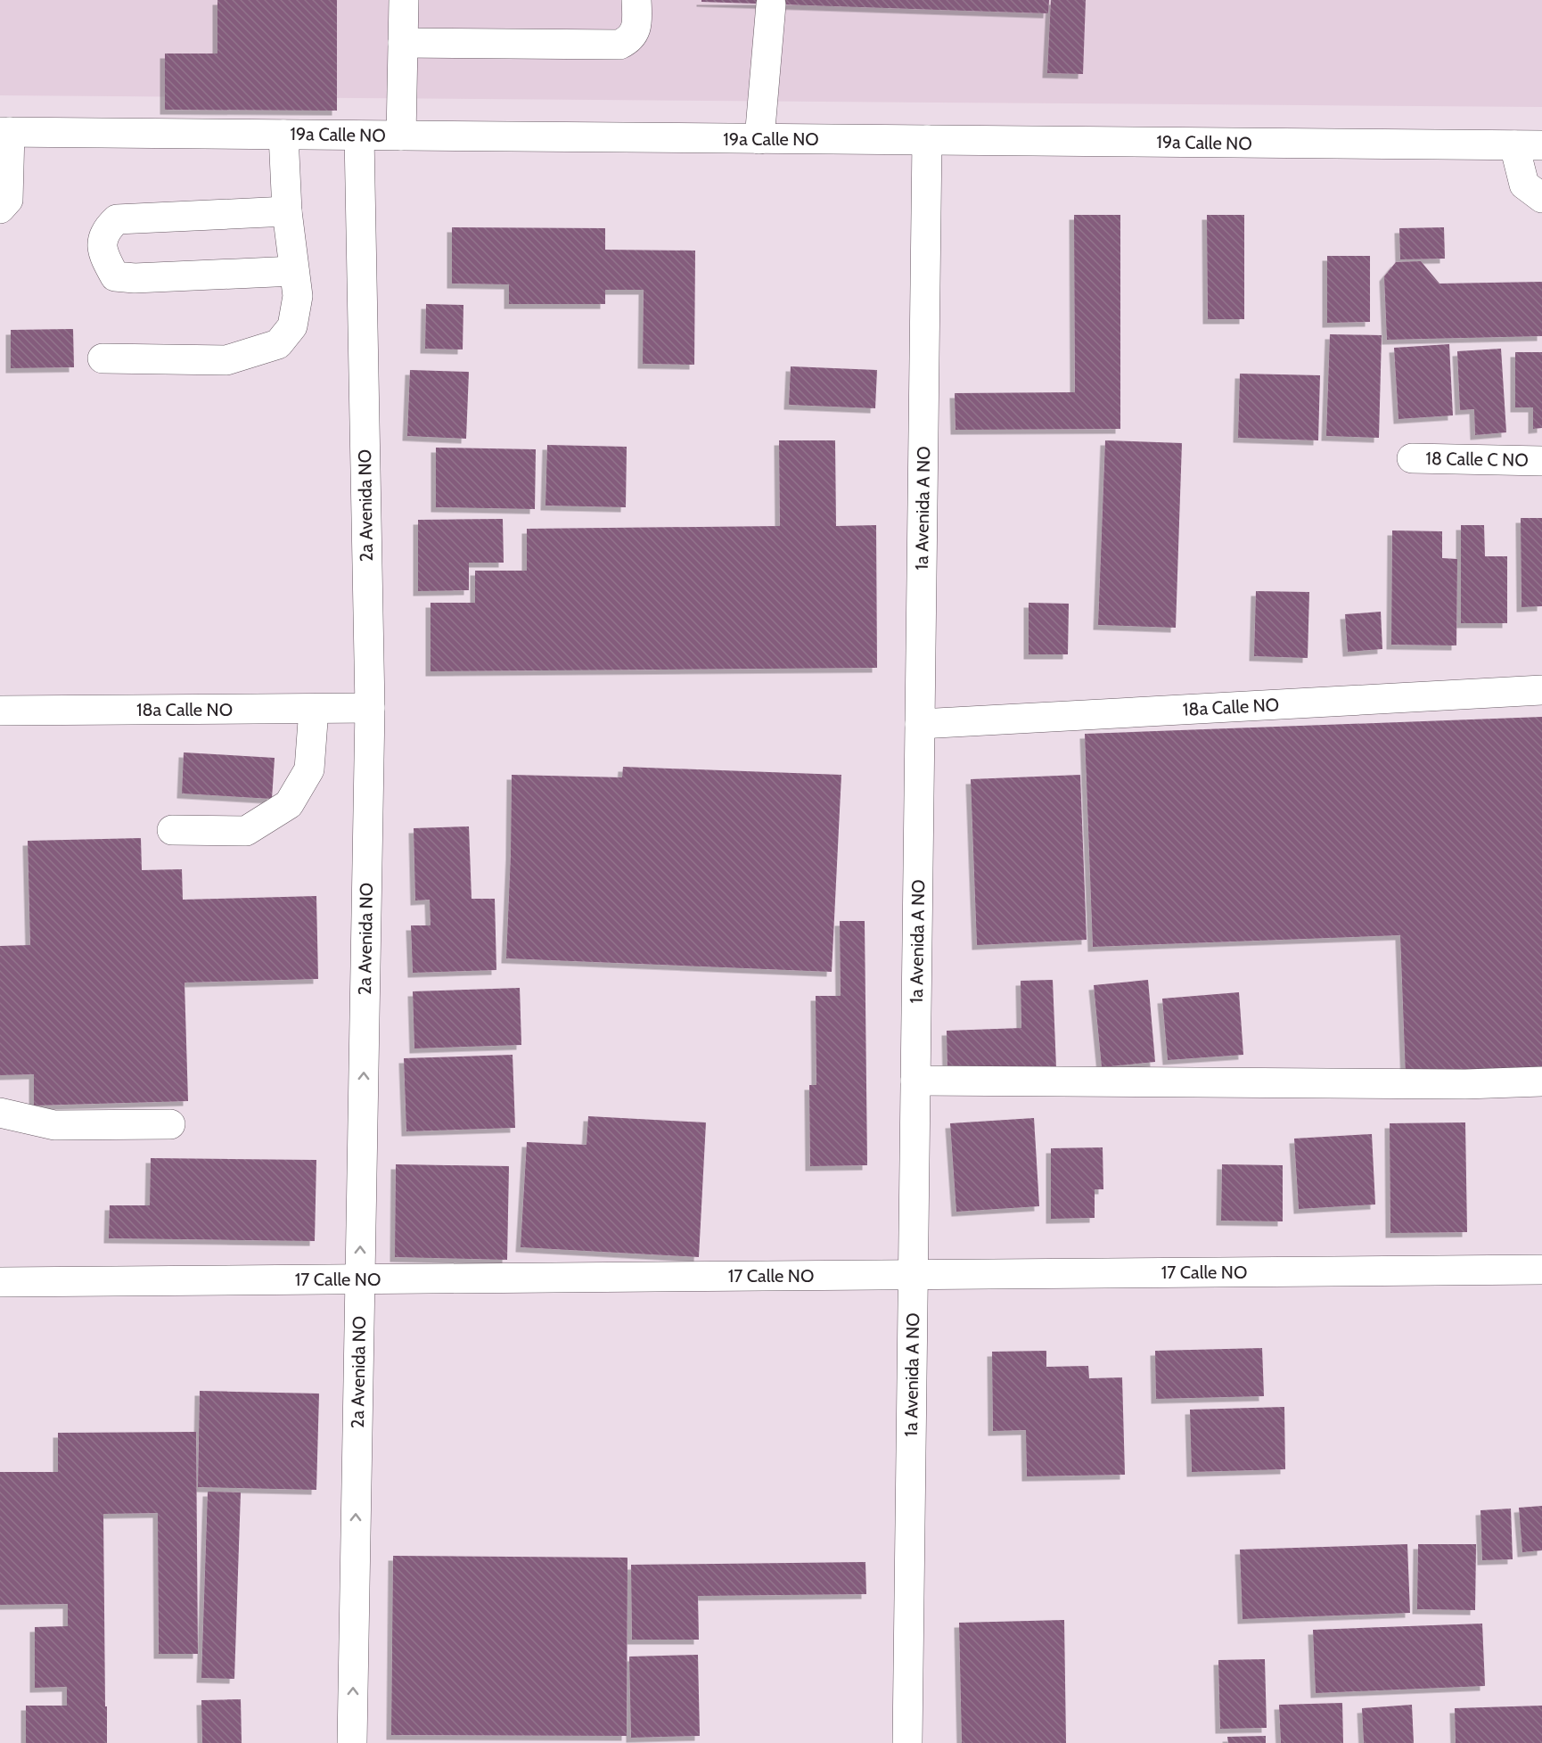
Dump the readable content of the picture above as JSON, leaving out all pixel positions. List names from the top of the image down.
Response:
{
  "streets": {
    "street": [
      "19a Calle NO",
      "18 Calle C NO",
      "2a Avenida NO",
      "1a Avenida A NO",
      "18a Calle NO",
      "17 Calle NO"
    ]
  },
  "crossings": [
    ["19a Calle NO", "2a Avenida NO"],
    ["19a Calle NO", "1a Avenida A NO"],
    ["2a Avenida NO", "18a Calle NO"],
    ["2a Avenida NO", "17 Calle NO"],
    ["1a Avenida A NO", "18a Calle NO"],
    ["1a Avenida A NO", "17 Calle NO"]
  ],
  "one_way": ["2a Avenida NO"]
}
